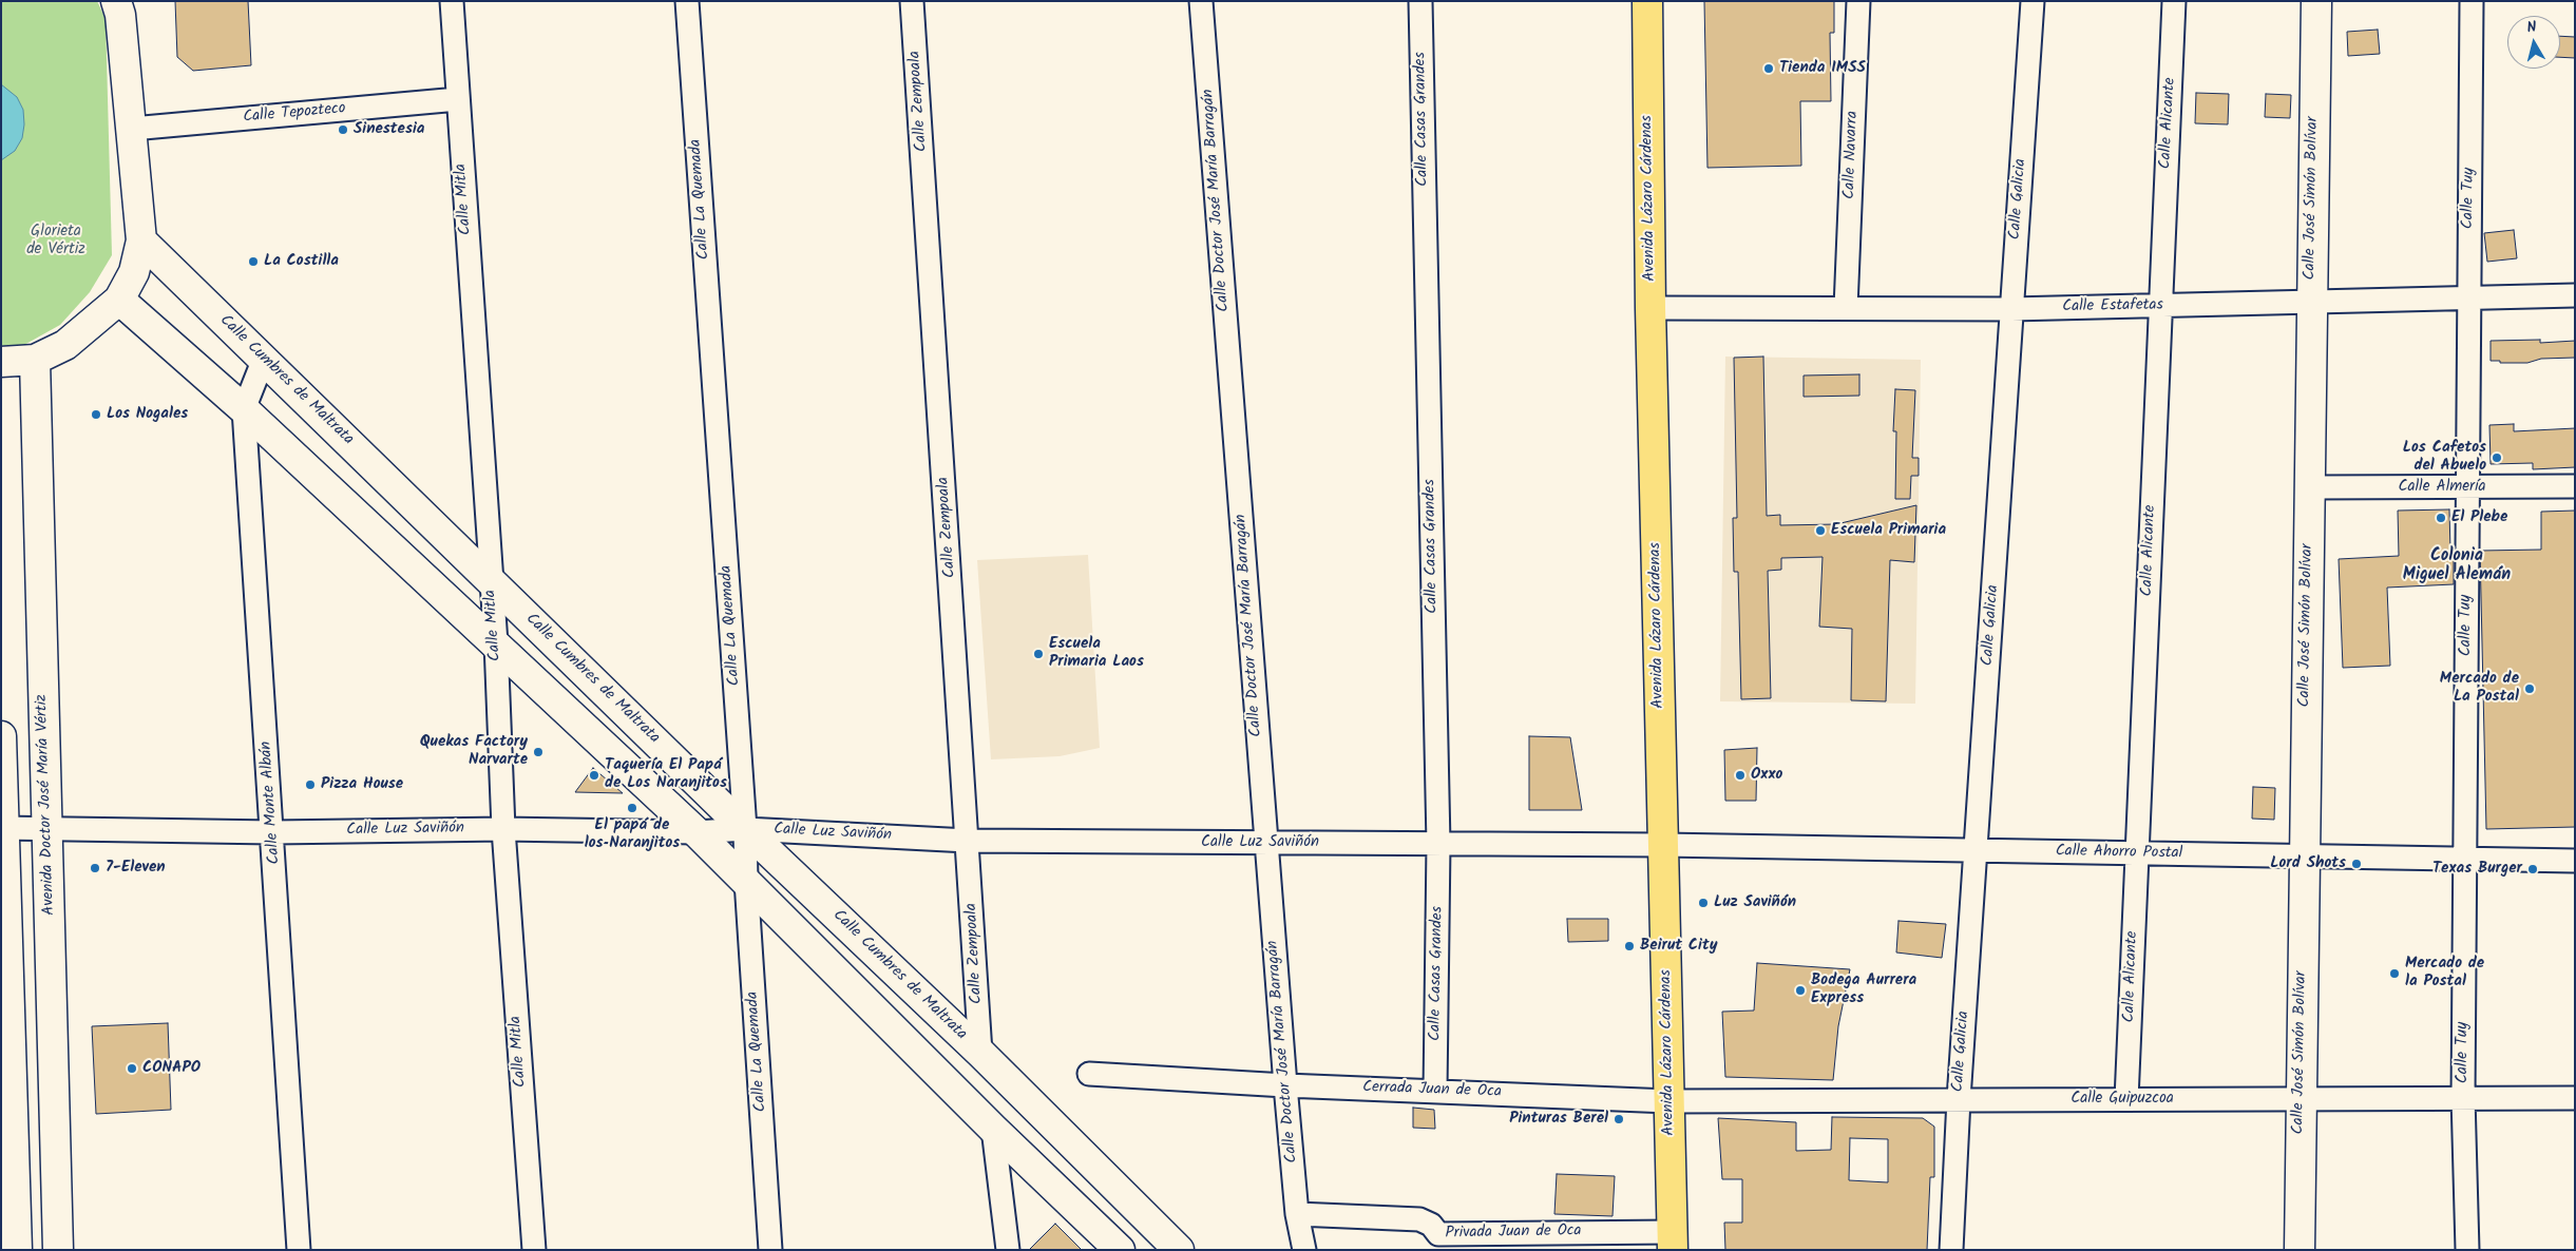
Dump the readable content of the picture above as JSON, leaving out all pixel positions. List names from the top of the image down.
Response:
{
  "streets": {
    "main road": [
      "Avenida Lázaro Cárdenas",
      "Calle José Simón Bolívar",
      "Calle Cumbres de Maltrata",
      "Avenida Doctor José María Vértiz"
    ],
    "street": [
      "Calle Zempoala",
      "Calle Tepozteco",
      "Calle Casas Grandes",
      "Calle Alicante",
      "Calle Navarra",
      "Calle Tuy",
      "Calle Mitla",
      "Calle La Quemada",
      "Calle Galicia",
      "Calle Doctor José María Barragán",
      "Calle Estafetas",
      "Calle Almería",
      "Calle Monte Albán",
      "Calle Luz Saviñón",
      "Calle Ahorro Postal",
      "Cerrada Juan de Oca",
      "Calle Guipuzcoa",
      "Privada Juan de Oca"
    ]
  },
  "crossings": [
    ["Calle Zempoala", "Calle Cumbres de Maltrata"],
    ["Calle Zempoala", "Calle Luz Saviñón"],
    ["Calle Tepozteco", "Calle Mitla"],
    ["Calle Casas Grandes", "Calle Luz Saviñón"],
    ["Calle Casas Grandes", "Cerrada Juan de Oca"],
    ["Calle Alicante", "Calle Estafetas"],
    ["Calle Alicante", "Calle Ahorro Postal"],
    ["Calle Alicante", "Calle Guipuzcoa"],
    ["Calle Navarra", "Calle Estafetas"],
    ["Avenida Lázaro Cárdenas", "Calle Estafetas"],
    ["Avenida Lázaro Cárdenas", "Calle Luz Saviñón"],
    ["Avenida Lázaro Cárdenas", "Calle Ahorro Postal"],
    ["Avenida Lázaro Cárdenas", "Cerrada Juan de Oca"],
    ["Avenida Lázaro Cárdenas", "Calle Guipuzcoa"],
    ["Avenida Lázaro Cárdenas", "Privada Juan de Oca"],
    ["Calle José Simón Bolívar", "Calle Estafetas"],
    ["Calle José Simón Bolívar", "Calle Almería"],
    ["Calle José Simón Bolívar", "Calle Ahorro Postal"],
    ["Calle José Simón Bolívar", "Calle Guipuzcoa"],
    ["Calle Tuy", "Calle Estafetas"],
    ["Calle Tuy", "Calle Almería"],
    ["Calle Tuy", "Calle Ahorro Postal"],
    ["Calle Tuy", "Calle Guipuzcoa"],
    ["Calle Mitla", "Calle Cumbres de Maltrata"],
    ["Calle Mitla", "Calle Luz Saviñón"],
    ["Calle La Quemada", "Calle Cumbres de Maltrata"],
    ["Calle La Quemada", "Calle Luz Saviñón"],
    ["Calle Galicia", "Calle Estafetas"],
    ["Calle Galicia", "Calle Ahorro Postal"],
    ["Calle Galicia", "Calle Guipuzcoa"],
    ["Calle Doctor José María Barragán", "Calle Luz Saviñón"],
    ["Calle Doctor José María Barragán", "Cerrada Juan de Oca"],
    ["Calle Doctor José María Barragán", "Privada Juan de Oca"],
    ["Calle Cumbres de Maltrata", "Calle Monte Albán"],
    ["Calle Cumbres de Maltrata", "Calle Luz Saviñón"],
    ["Calle Monte Albán", "Calle Luz Saviñón"],
    ["Avenida Doctor José María Vértiz", "Calle Luz Saviñón"],
    ["Calle Luz Saviñón", "Calle Ahorro Postal"],
    ["Cerrada Juan de Oca", "Calle Guipuzcoa"]
  ],
  "districts": ["Colonia Miguel Alemán"],
  "parks": ["Glorieta de Vértiz"],
  "places": [
    "Tienda IMSS",
    "Sinestesia",
    "La Costilla",
    "Los Nogales",
    "Los Cafetos del Abuelo",
    "El Plebe",
    "Escuela Primaria",
    "Escuela Primaria Laos",
    "Mercado de La Postal",
    "Quekas Factory Narvarte",
    "Taquería El Papá de Los Naranjitos",
    "Oxxo",
    "Pizza House",
    "El papá de los Naranjitos",
    "Lord Shots",
    "7-Eleven",
    "Texas Burger",
    "Luz Saviñón",
    "Beirut City",
    "Mercado de la Postal",
    "Bodega Aurrera Express",
    "CONAPO",
    "Pinturas Berel"
  ],
  "north": "top"
}
